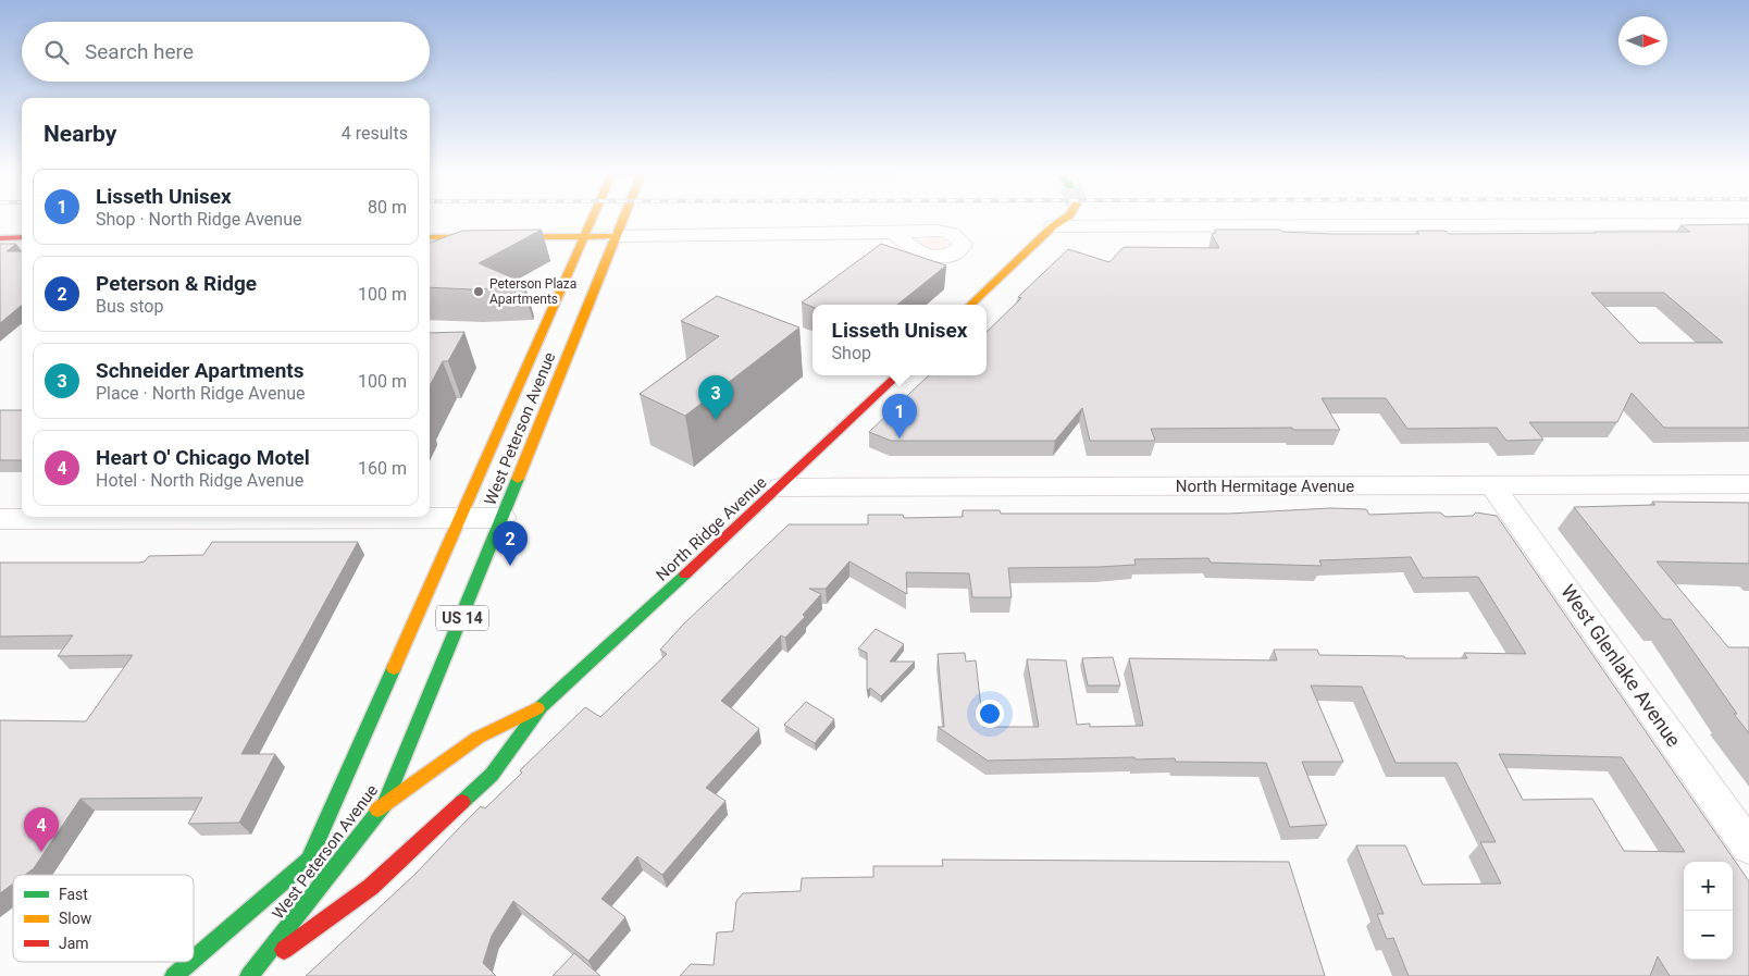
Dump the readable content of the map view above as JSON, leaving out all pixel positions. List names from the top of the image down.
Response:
{
  "streets": {
    "main road": ["West Peterson Avenue", "North Ridge Avenue", "US 14"],
    "street": ["North Hermitage Avenue", "West Glenlake Avenue"]
  },
  "crossings": [
    ["West Peterson Avenue", "North Ridge Avenue"],
    ["West Peterson Avenue", "US 14"],
    ["North Hermitage Avenue", "North Ridge Avenue"],
    ["North Hermitage Avenue", "West Glenlake Avenue"]
  ],
  "places": ["Peterson Plaza Apartments"],
  "legend": ["Fast", "Slow", "Jam"],
  "north": "right",
  "page": {
    "search": "Search here",
    "heading": ["Nearby", "4 results"],
    "list": [
      {
        "mark": "1",
        "name": "Lisseth Unisex",
        "note": "Shop · North Ridge Avenue",
        "value": "80 m"
      },
      {
        "mark": "2",
        "name": "Peterson & Ridge",
        "note": "Bus stop",
        "value": "100 m"
      },
      {
        "mark": "3",
        "name": "Schneider Apartments",
        "note": "Place · North Ridge Avenue",
        "value": "100 m"
      },
      {
        "mark": "4",
        "name": "Heart O' Chicago Motel",
        "note": "Hotel · North Ridge Avenue",
        "value": "160 m"
      }
    ],
    "popup": ["Lisseth Unisex", "Shop"],
    "pins": [
      "3",
      "1",
      "2",
      "4"
    ],
    "map_buttons": ["+", "−"]
  }
}
